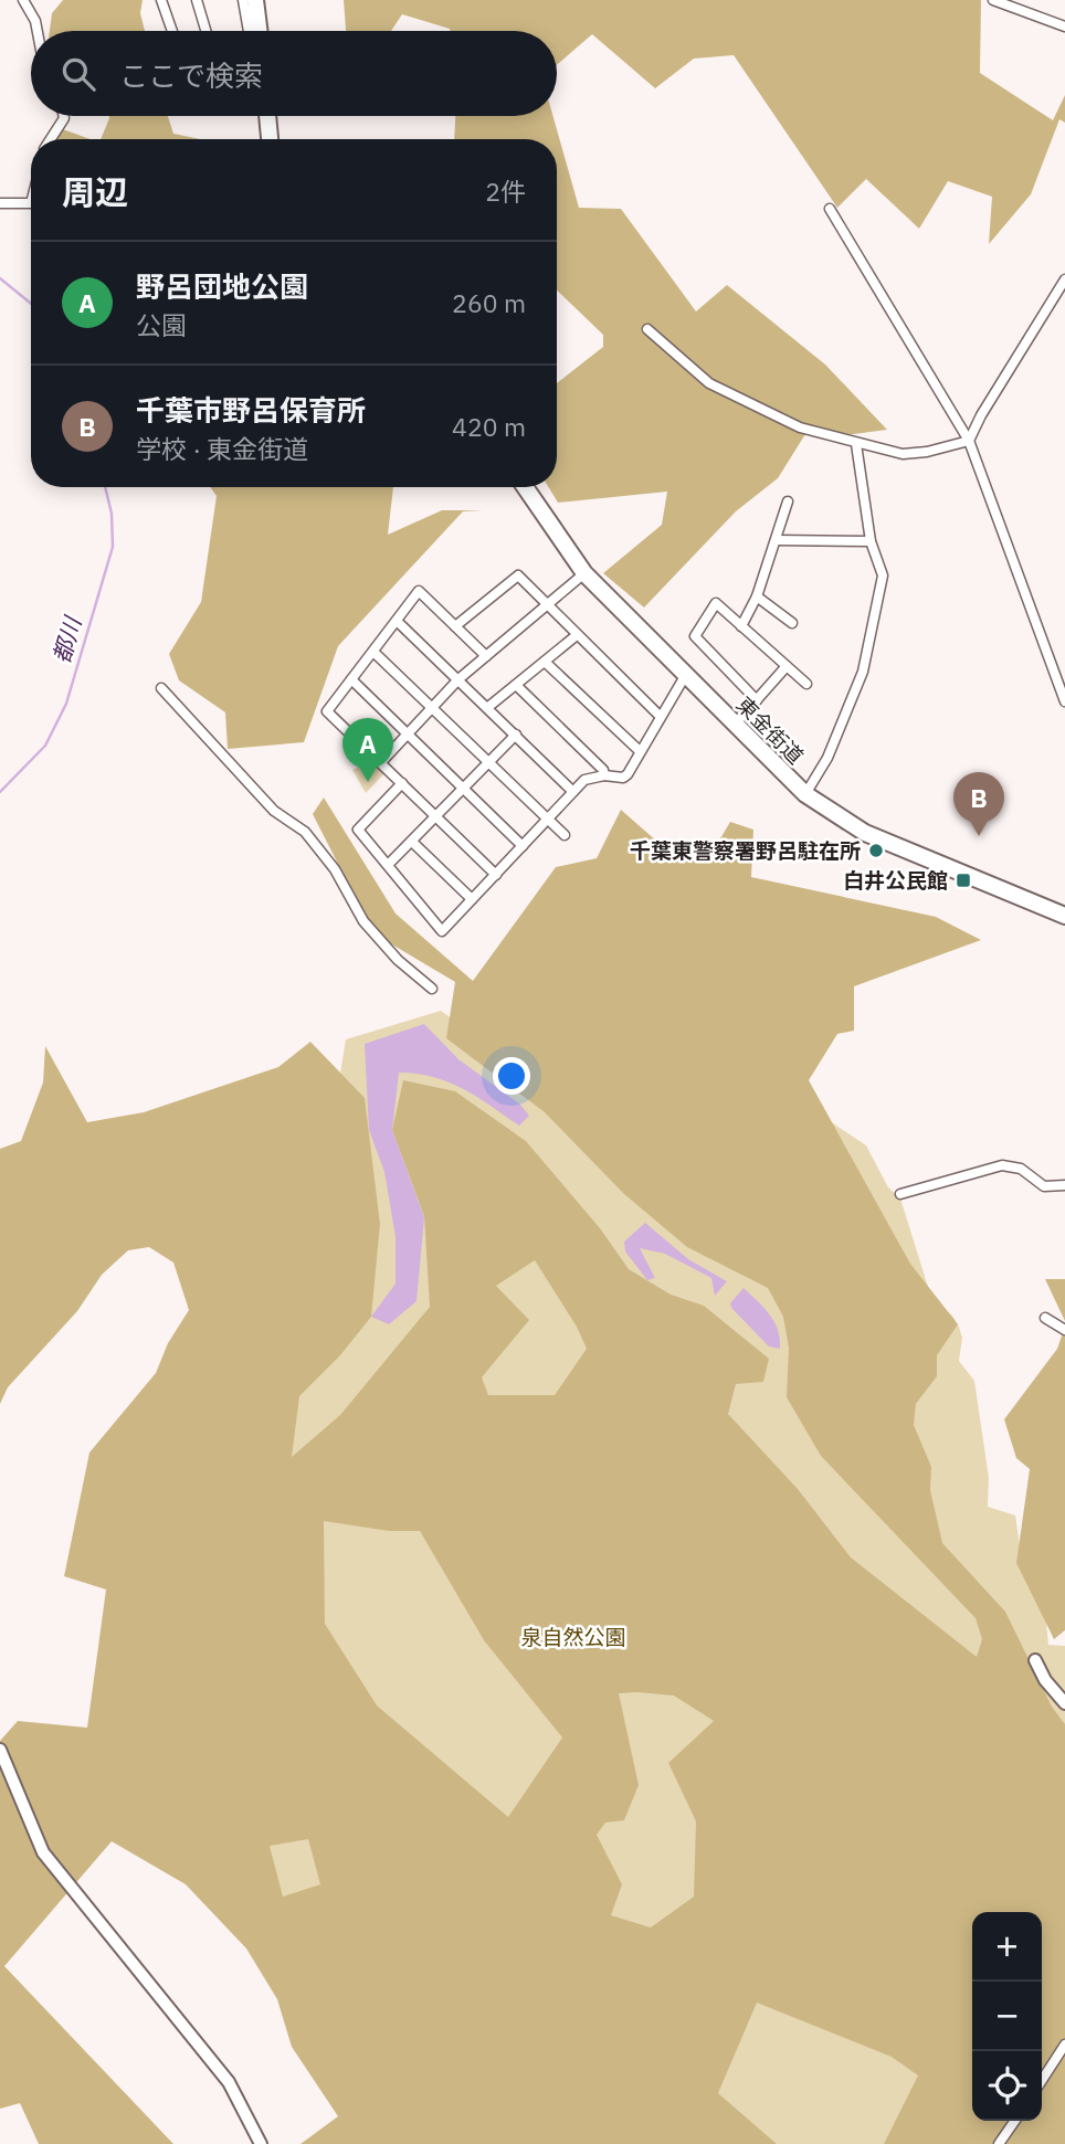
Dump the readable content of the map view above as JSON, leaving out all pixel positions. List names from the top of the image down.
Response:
{
  "streets": {
    "highway": ["東金街道"]
  },
  "water": ["都川"],
  "parks": ["泉自然公園"],
  "places": {
    "other": ["千葉東警察署野呂駐在所"],
    "transit": ["白井公民館"]
  },
  "page": {
    "search": "ここで検索",
    "heading": ["周辺", "2件"],
    "list": [
      {
        "mark": "A",
        "name": "野呂団地公園",
        "note": "公園",
        "value": "260 m"
      },
      {
        "mark": "B",
        "name": "千葉市野呂保育所",
        "note": "学校 · 東金街道",
        "value": "420 m"
      }
    ],
    "pins": ["A", "B"],
    "map_buttons": ["+", "−"]
  }
}
